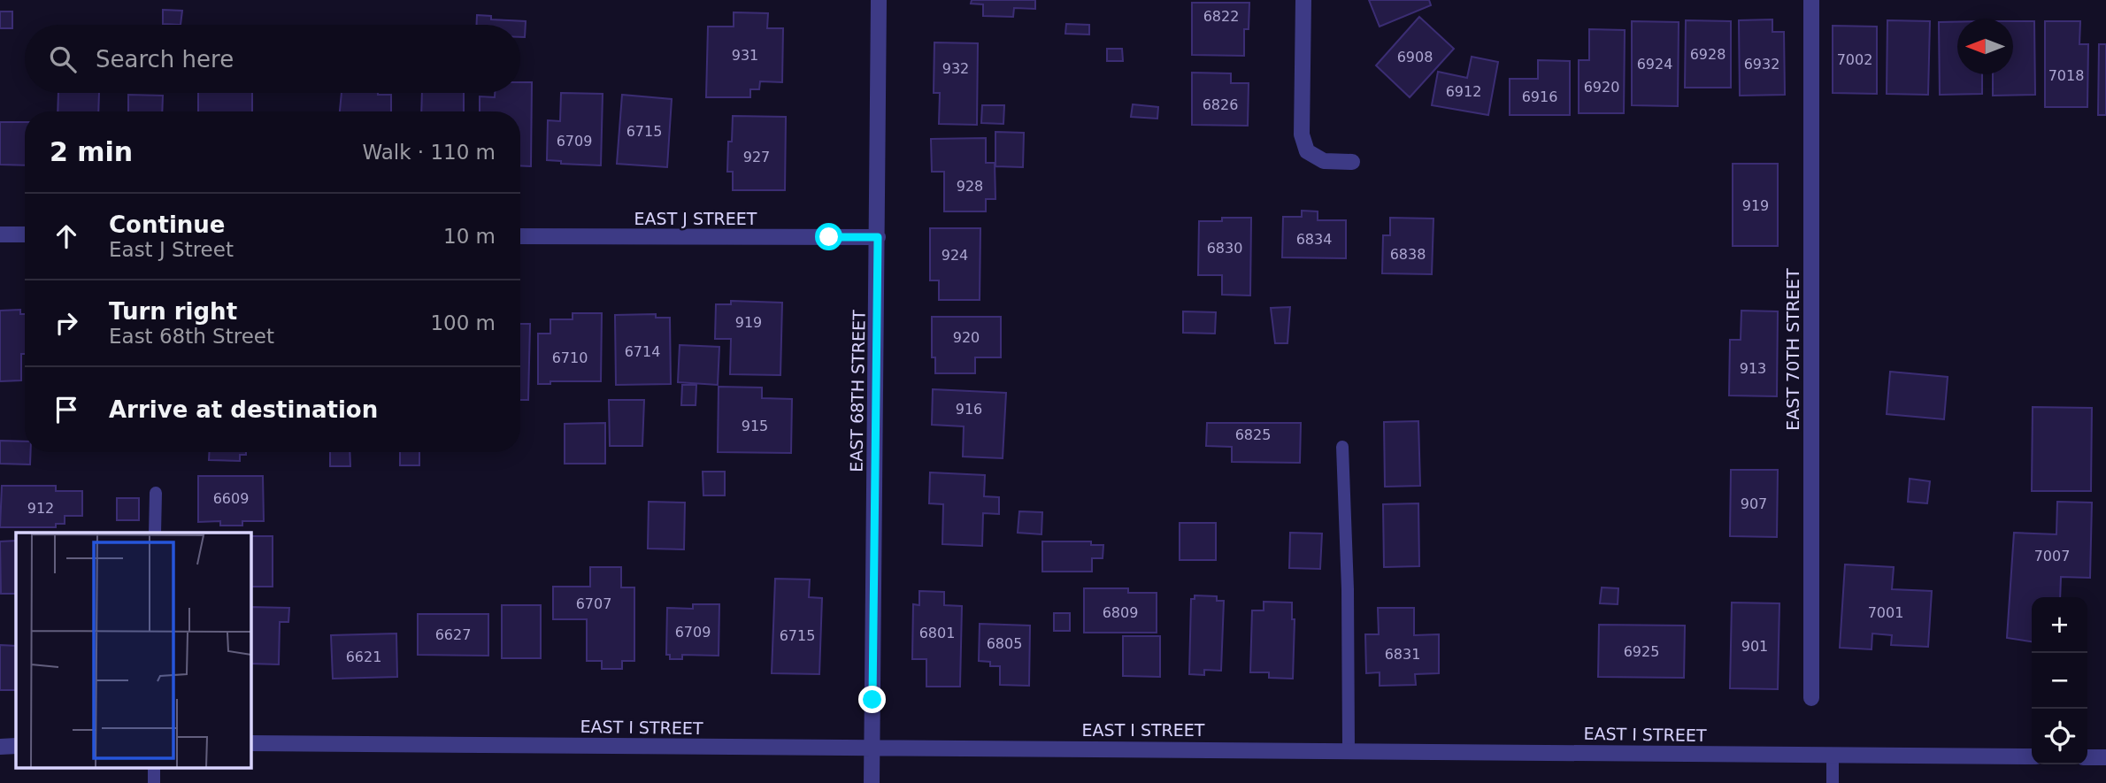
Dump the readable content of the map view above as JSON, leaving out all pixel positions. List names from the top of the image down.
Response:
{
  "streets": {
    "street": [
      "EAST J STREET",
      "EAST 70TH STREET",
      "EAST 68TH STREET",
      "EAST I STREET"
    ]
  },
  "crossings": [
    ["EAST J STREET", "EAST 68TH STREET"],
    ["EAST 68TH STREET", "EAST I STREET"]
  ],
  "house_numbers": [
    "6822",
    "6928",
    "931",
    "6908",
    "7002",
    "6924",
    "6932",
    "932",
    "7018",
    "6920",
    "6912",
    "6916",
    "6826",
    "6715",
    "6709",
    "927",
    "928",
    "919",
    "6834",
    "6830",
    "6838",
    "924",
    "919",
    "920",
    "6714",
    "6710",
    "913",
    "916",
    "915",
    "6825",
    "6609",
    "907",
    "912",
    "7007",
    "6707",
    "6809",
    "7001",
    "6709",
    "6801",
    "6627",
    "6715",
    "6805",
    "901",
    "6925",
    "6831",
    "6621"
  ],
  "north": "left",
  "page": {
    "search": "Search here",
    "heading": ["2 min", "Walk · 110 m"],
    "list": [
      ["Continue", "East J Street", "10 m"],
      ["Turn right", "East 68th Street", "100 m"],
      "Arrive at destination"
    ],
    "map_buttons": ["+", "−"]
  }
}
